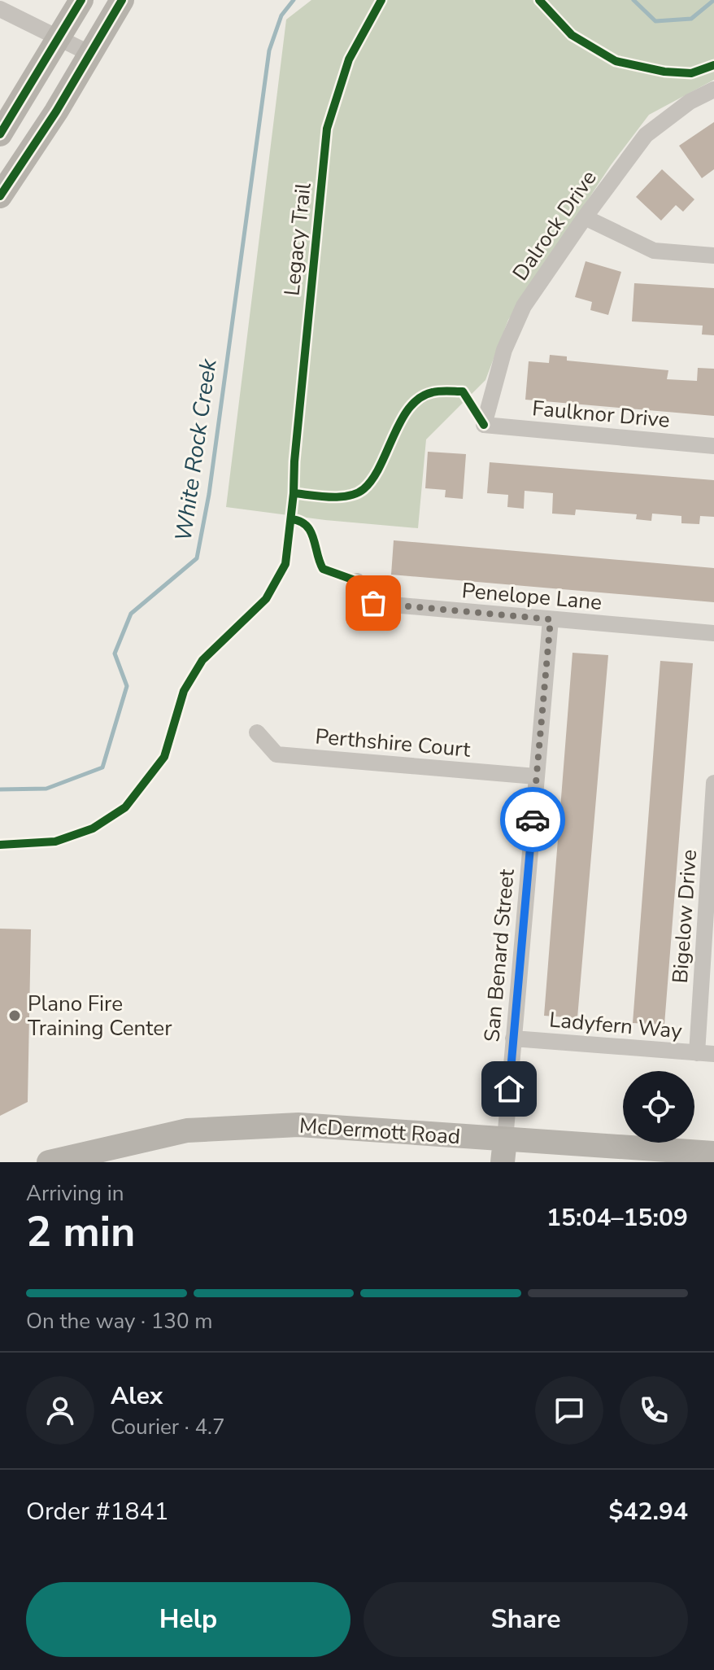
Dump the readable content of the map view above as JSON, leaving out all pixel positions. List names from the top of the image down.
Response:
{
  "streets": {
    "main road": ["McDermott Road"],
    "street": [
      "Dalrock Drive",
      "Faulknor Drive",
      "Penelope Lane",
      "Perthshire Court",
      "Bigelow Drive",
      "San Benard Street",
      "Ladyfern Way"
    ],
    "cycle path": ["Legacy Trail"]
  },
  "crossings": [
    ["Dalrock Drive", "Faulknor Drive"],
    ["Penelope Lane", "San Benard Street"],
    ["Perthshire Court", "San Benard Street"],
    ["Bigelow Drive", "Ladyfern Way"],
    ["San Benard Street", "Ladyfern Way"],
    ["San Benard Street", "McDermott Road"]
  ],
  "water": ["White Rock Creek"],
  "places": ["Plano Fire Training Center"],
  "page": {
    "heading": ["2 min", "Arriving in", "15:04–15:09"],
    "panel": [
      "Alex",
      "Courier · 4.7",
      "Order #1841",
      "$42.94"
    ],
    "bar": "On the way · 130 m",
    "buttons": ["Help", "Share"]
  }
}
